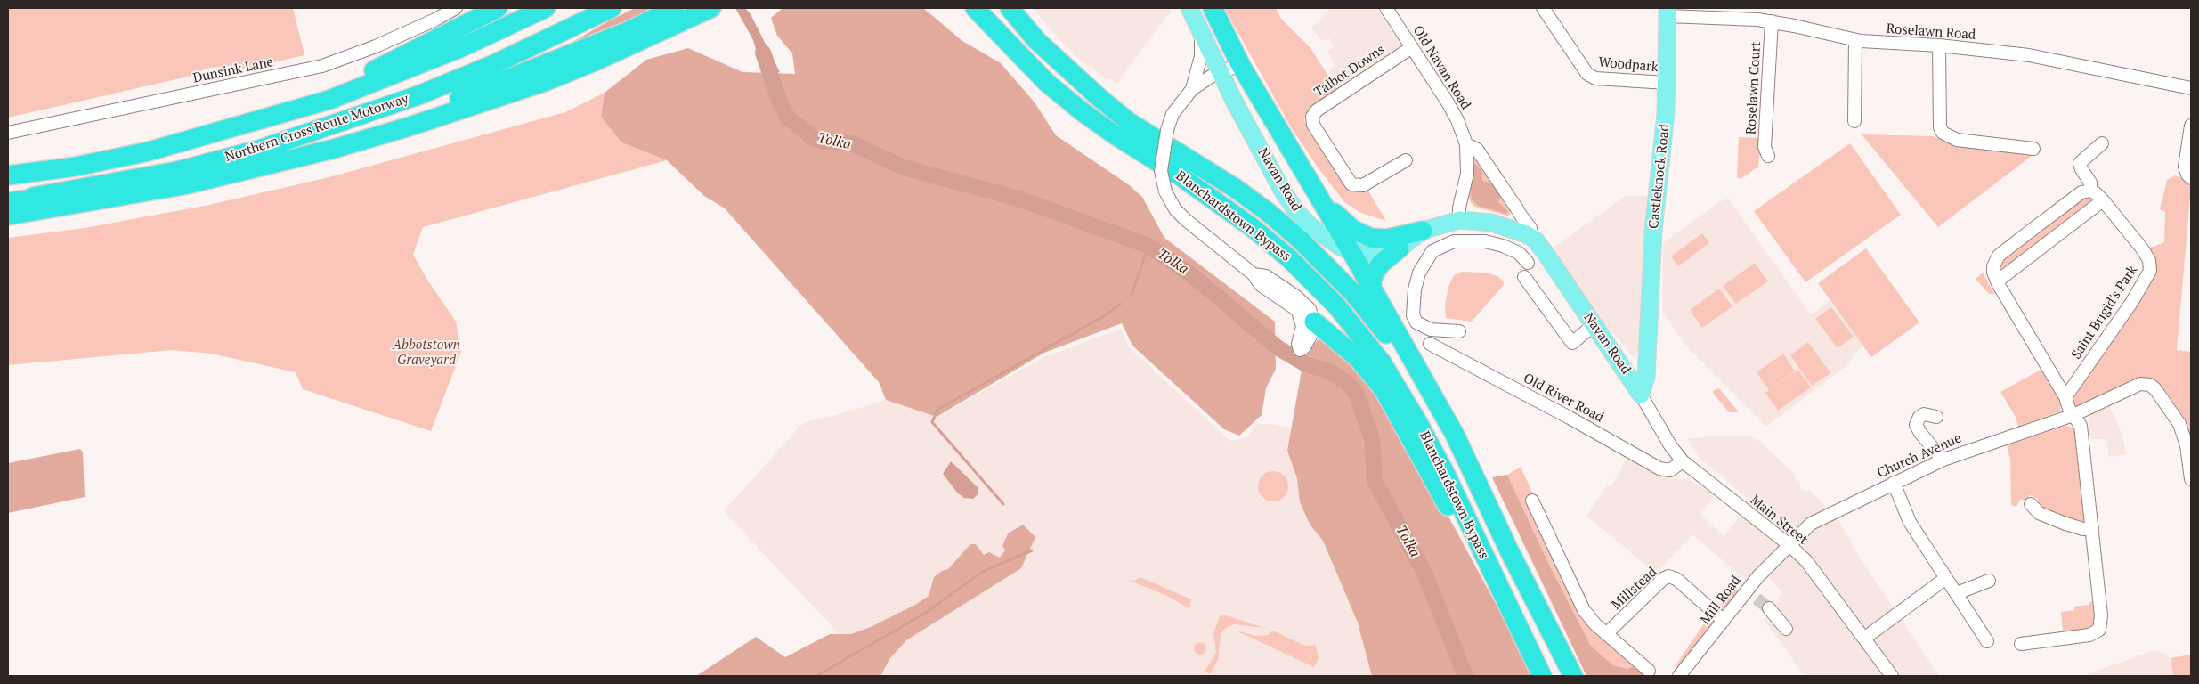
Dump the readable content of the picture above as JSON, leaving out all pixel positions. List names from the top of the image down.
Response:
{
  "streets": {
    "highway": ["Northern Cross Route Motorway", "Navan Road", "Blanchardstown Bypass"],
    "main road": ["Castleknock Road"],
    "street": [
      "Roselawn Road",
      "Woodpark",
      "Old Navan Road",
      "Dunsink Lane",
      "Talbot Downs",
      "Roselawn Court",
      "Saint Brigid's Park",
      "Old River Road",
      "Church Avenue",
      "Main Street",
      "Millstead",
      "Mill Road"
    ]
  },
  "crossings": [
    ["Roselawn Road", "Roselawn Court"],
    ["Roselawn Road", "Castleknock Road"],
    ["Woodpark", "Castleknock Road"],
    ["Old Navan Road", "Talbot Downs"],
    ["Old Navan Road", "Navan Road"],
    ["Castleknock Road", "Navan Road"],
    ["Castleknock Road", "Main Street"],
    ["Navan Road", "Blanchardstown Bypass"],
    ["Navan Road", "Main Street"],
    ["Old River Road", "Main Street"],
    ["Church Avenue", "Main Street"],
    ["Church Avenue", "Mill Road"],
    ["Main Street", "Mill Road"],
    ["Millstead", "Mill Road"]
  ],
  "water": ["Tolka"],
  "parks": ["Abbotstown Graveyard"]
}
